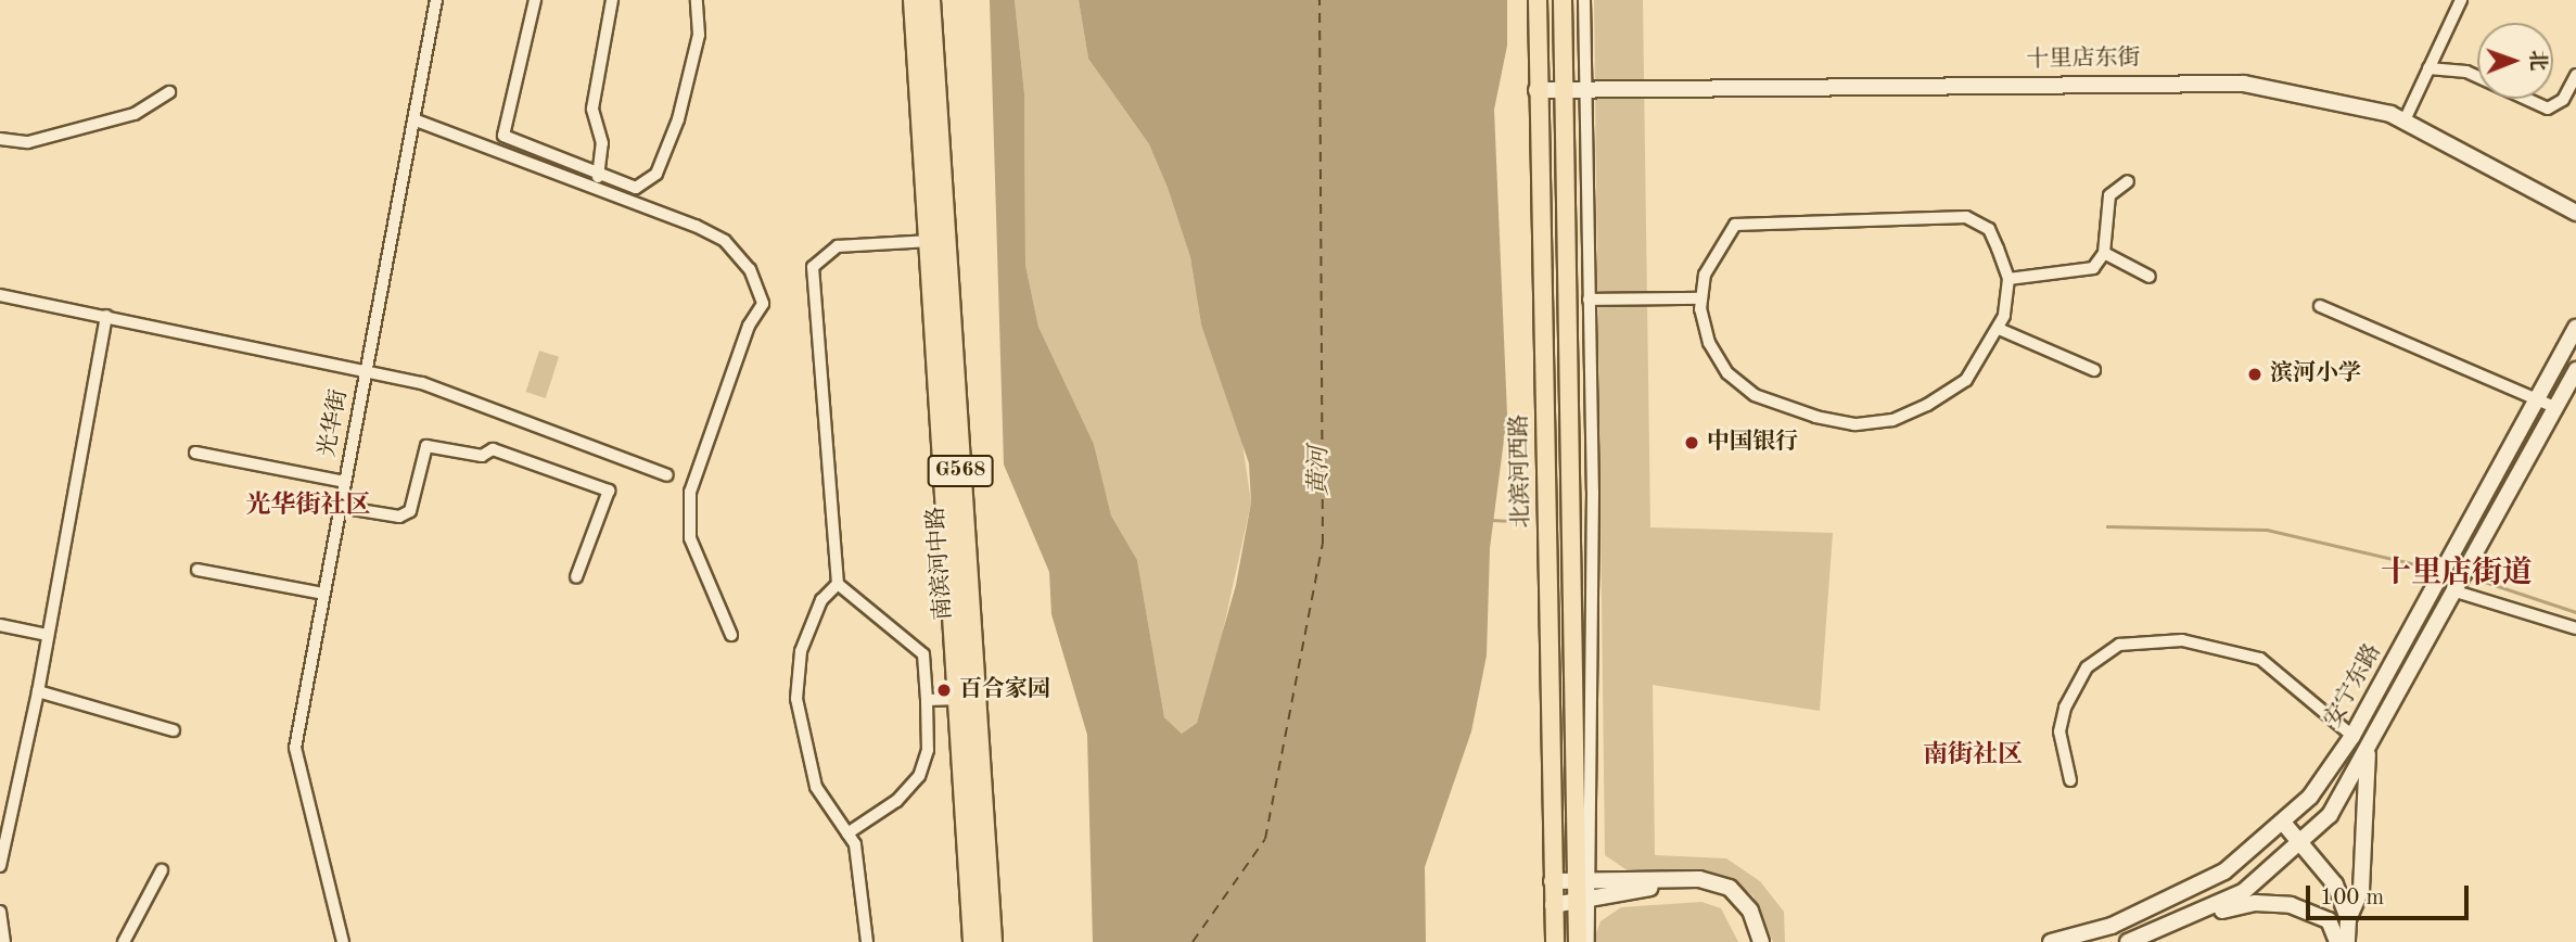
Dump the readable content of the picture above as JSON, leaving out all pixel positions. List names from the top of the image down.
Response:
{
  "streets": {
    "highway": ["G568", "南滨河中路"],
    "main road": ["十里店东街", "北滨河西路", "安宁东路"],
    "street": ["光华街"]
  },
  "crossings": [
    ["十里店东街", "北滨河西路"]
  ],
  "districts": ["光华街社区", "十里店街道", "南街社区"],
  "water": ["黄河"],
  "places": ["滨河小学", "中国银行", "百合家园"],
  "scale_bar": "100 m",
  "north": "right"
}
